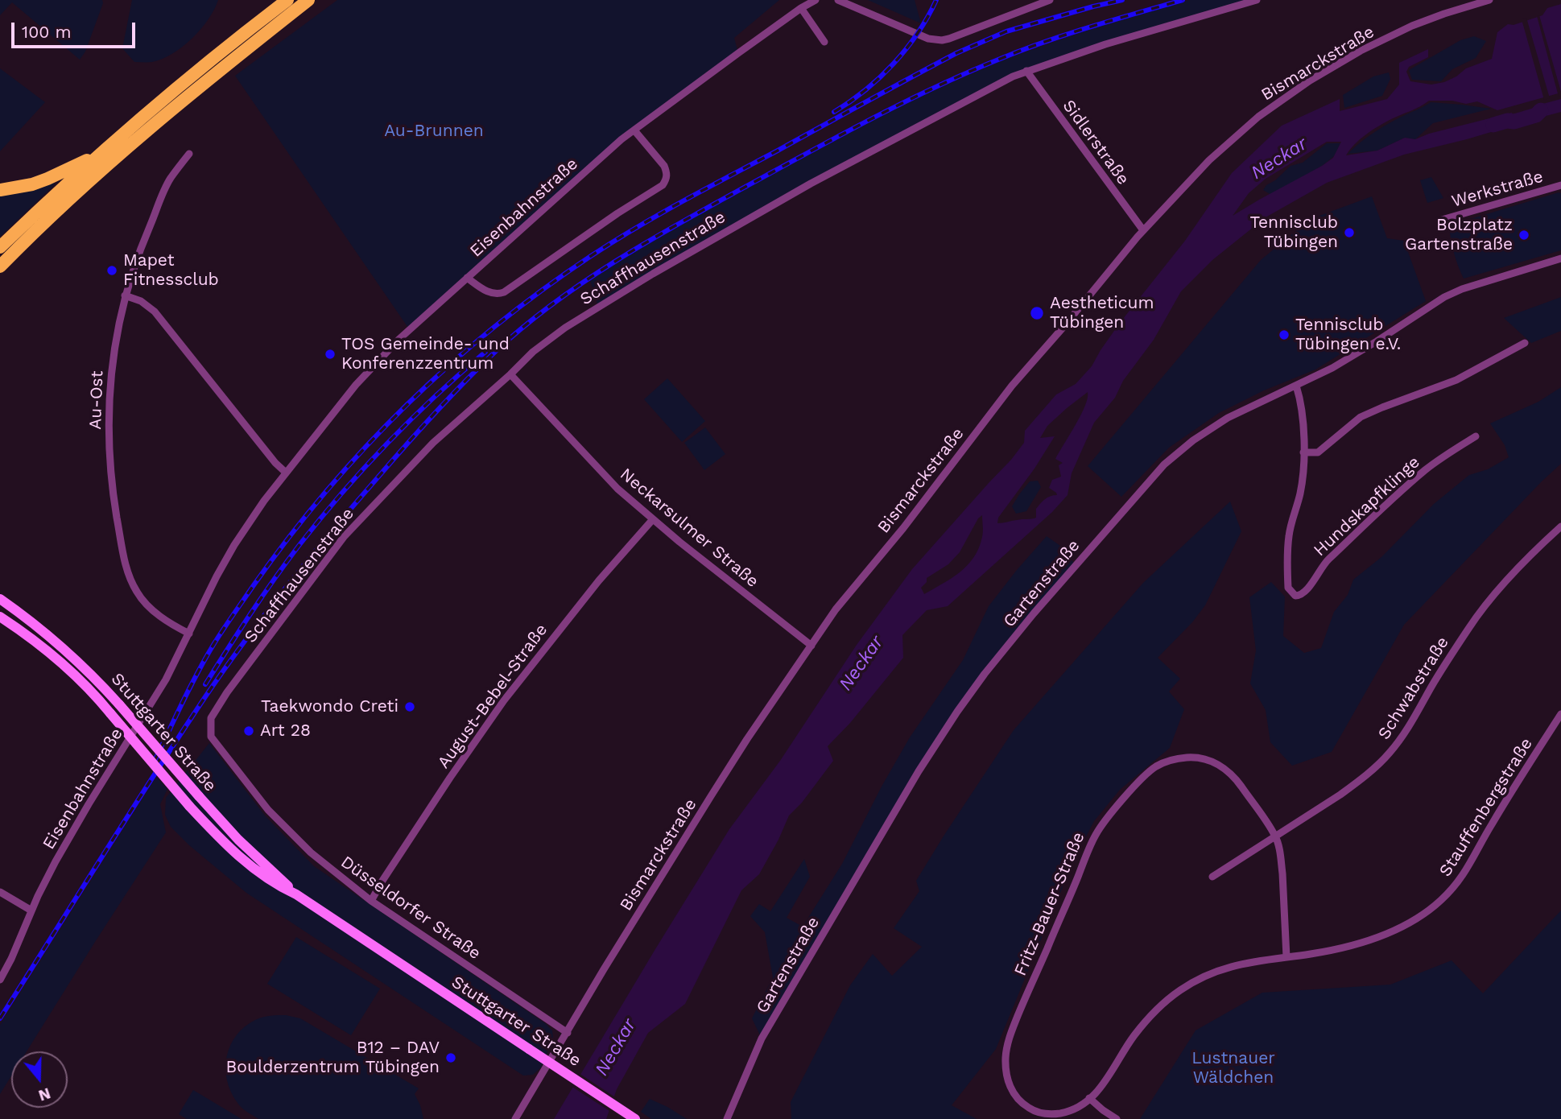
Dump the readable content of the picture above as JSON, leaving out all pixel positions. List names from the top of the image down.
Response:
{
  "streets": {
    "main road": ["Stuttgarter Straße"],
    "street": [
      "Bismarckstraße",
      "Sidlerstraße",
      "Werkstraße",
      "Eisenbahnstraße",
      "Schaffhausenstraße",
      "Au-Ost",
      "Hundskapfklinge",
      "Neckarsulmer Straße",
      "Gartenstraße",
      "Schwabstraße",
      "August-Bebel-Straße",
      "Stauffenbergstraße",
      "Fritz-Bauer-Straße",
      "Düsseldorfer Straße"
    ]
  },
  "crossings": [
    ["Bismarckstraße", "Sidlerstraße"],
    ["Bismarckstraße", "Neckarsulmer Straße"],
    ["Bismarckstraße", "Düsseldorfer Straße"],
    ["Sidlerstraße", "Schaffhausenstraße"],
    ["Eisenbahnstraße", "Au-Ost"],
    ["Schaffhausenstraße", "Neckarsulmer Straße"],
    ["Schaffhausenstraße", "Düsseldorfer Straße"],
    ["Hundskapfklinge", "Gartenstraße"],
    ["Neckarsulmer Straße", "August-Bebel-Straße"],
    ["Schwabstraße", "Fritz-Bauer-Straße"],
    ["August-Bebel-Straße", "Düsseldorfer Straße"],
    ["Stauffenbergstraße", "Fritz-Bauer-Straße"]
  ],
  "water": ["Neckar"],
  "parks": ["Au-Brunnen", "Lustnauer Wäldchen"],
  "places": [
    "Tennisclub Tübingen",
    "Bolzplatz Gartenstraße",
    "Mapet Fitnessclub",
    "Aestheticum Tübingen",
    "Tennisclub Tübingen e.V.",
    "TOS Gemeinde- und Konferenzzentrum",
    "Taekwondo Creti",
    "Art 28",
    "B12 – DAV Boulderzentrum Tübingen"
  ],
  "scale_bar": "100 m",
  "north": "bottom"
}
